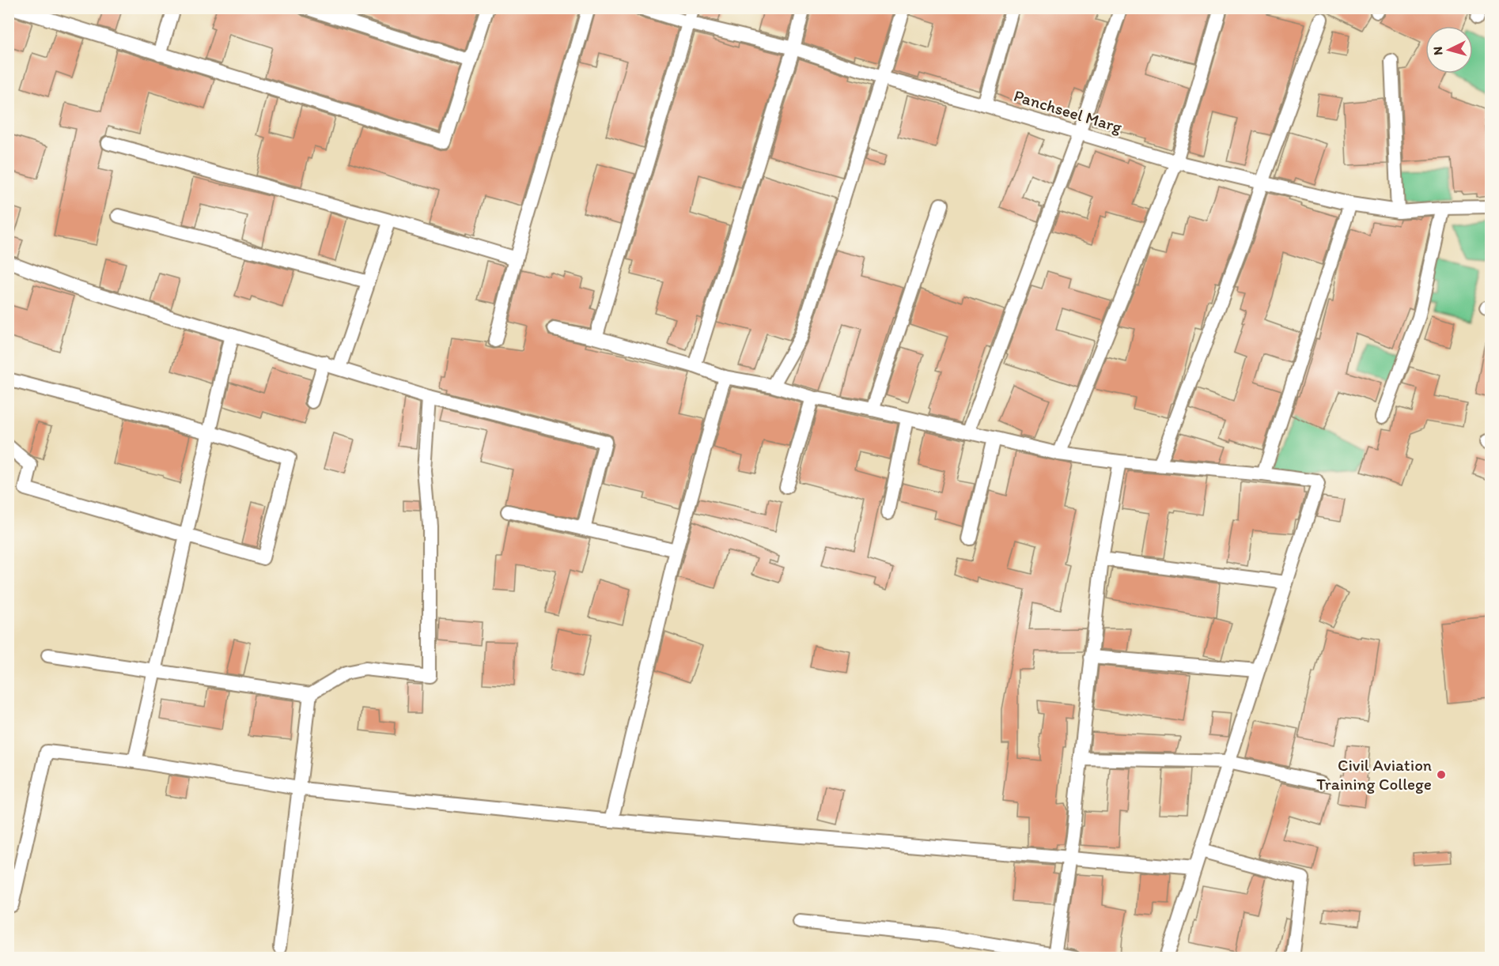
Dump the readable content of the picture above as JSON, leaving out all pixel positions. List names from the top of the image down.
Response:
{
  "streets": {
    "street": ["Panchseel Marg"]
  },
  "places": ["Civil Aviation Training College"],
  "north": "left"
}
